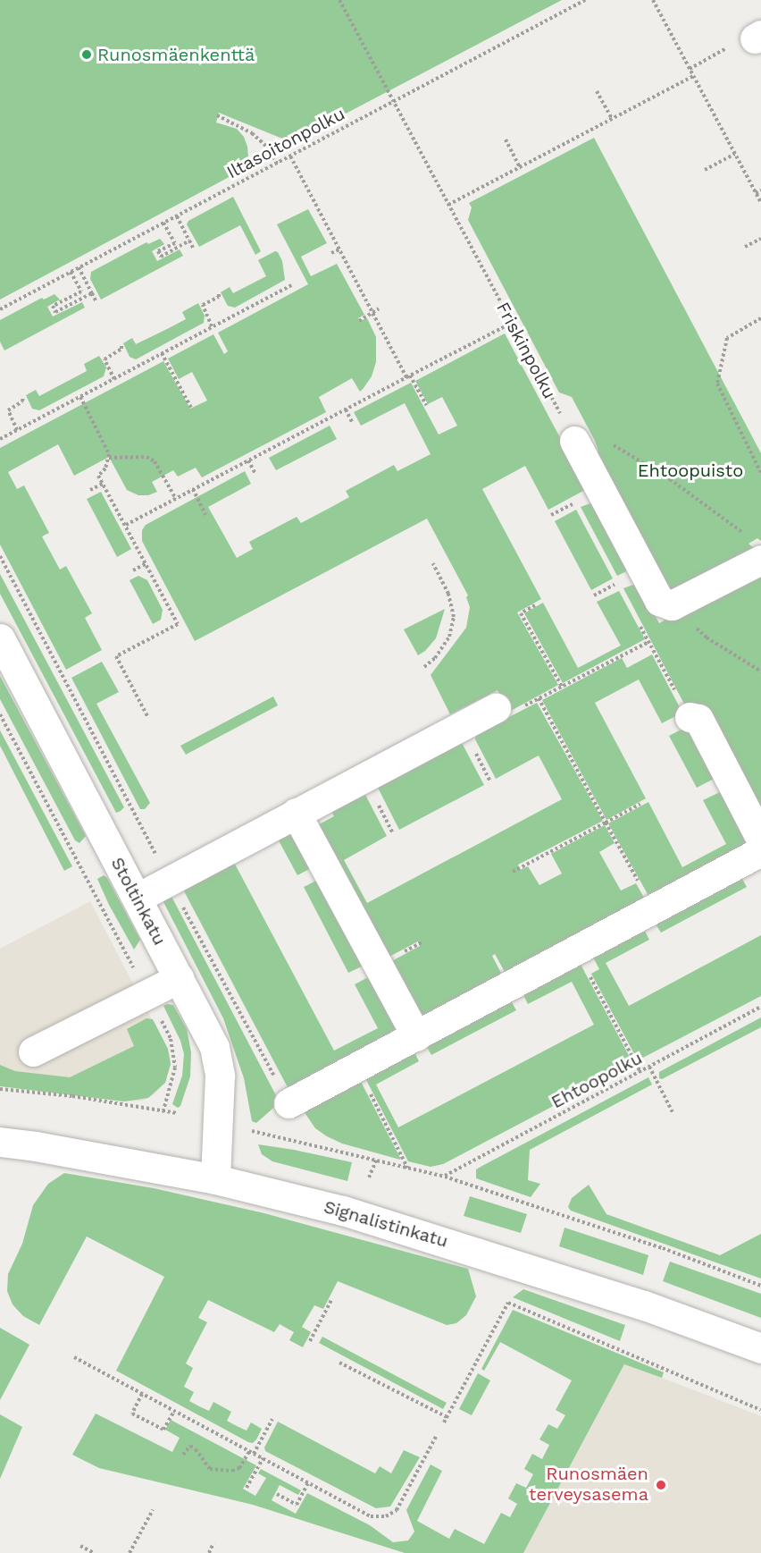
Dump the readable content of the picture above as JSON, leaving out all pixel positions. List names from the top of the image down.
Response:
{
  "streets": {
    "street": ["Stoltinkatu", "Signalistinkatu"],
    "path": ["Iltasoitonpolku", "Friskinpolku", "Ehtoopolku"]
  },
  "crossings": [
    ["Iltasoitonpolku", "Friskinpolku"],
    ["Stoltinkatu", "Signalistinkatu"]
  ],
  "parks": ["Ehtoopuisto"],
  "places": ["Runosmäenkenttä", "Runosmäen terveysasema"]
}
